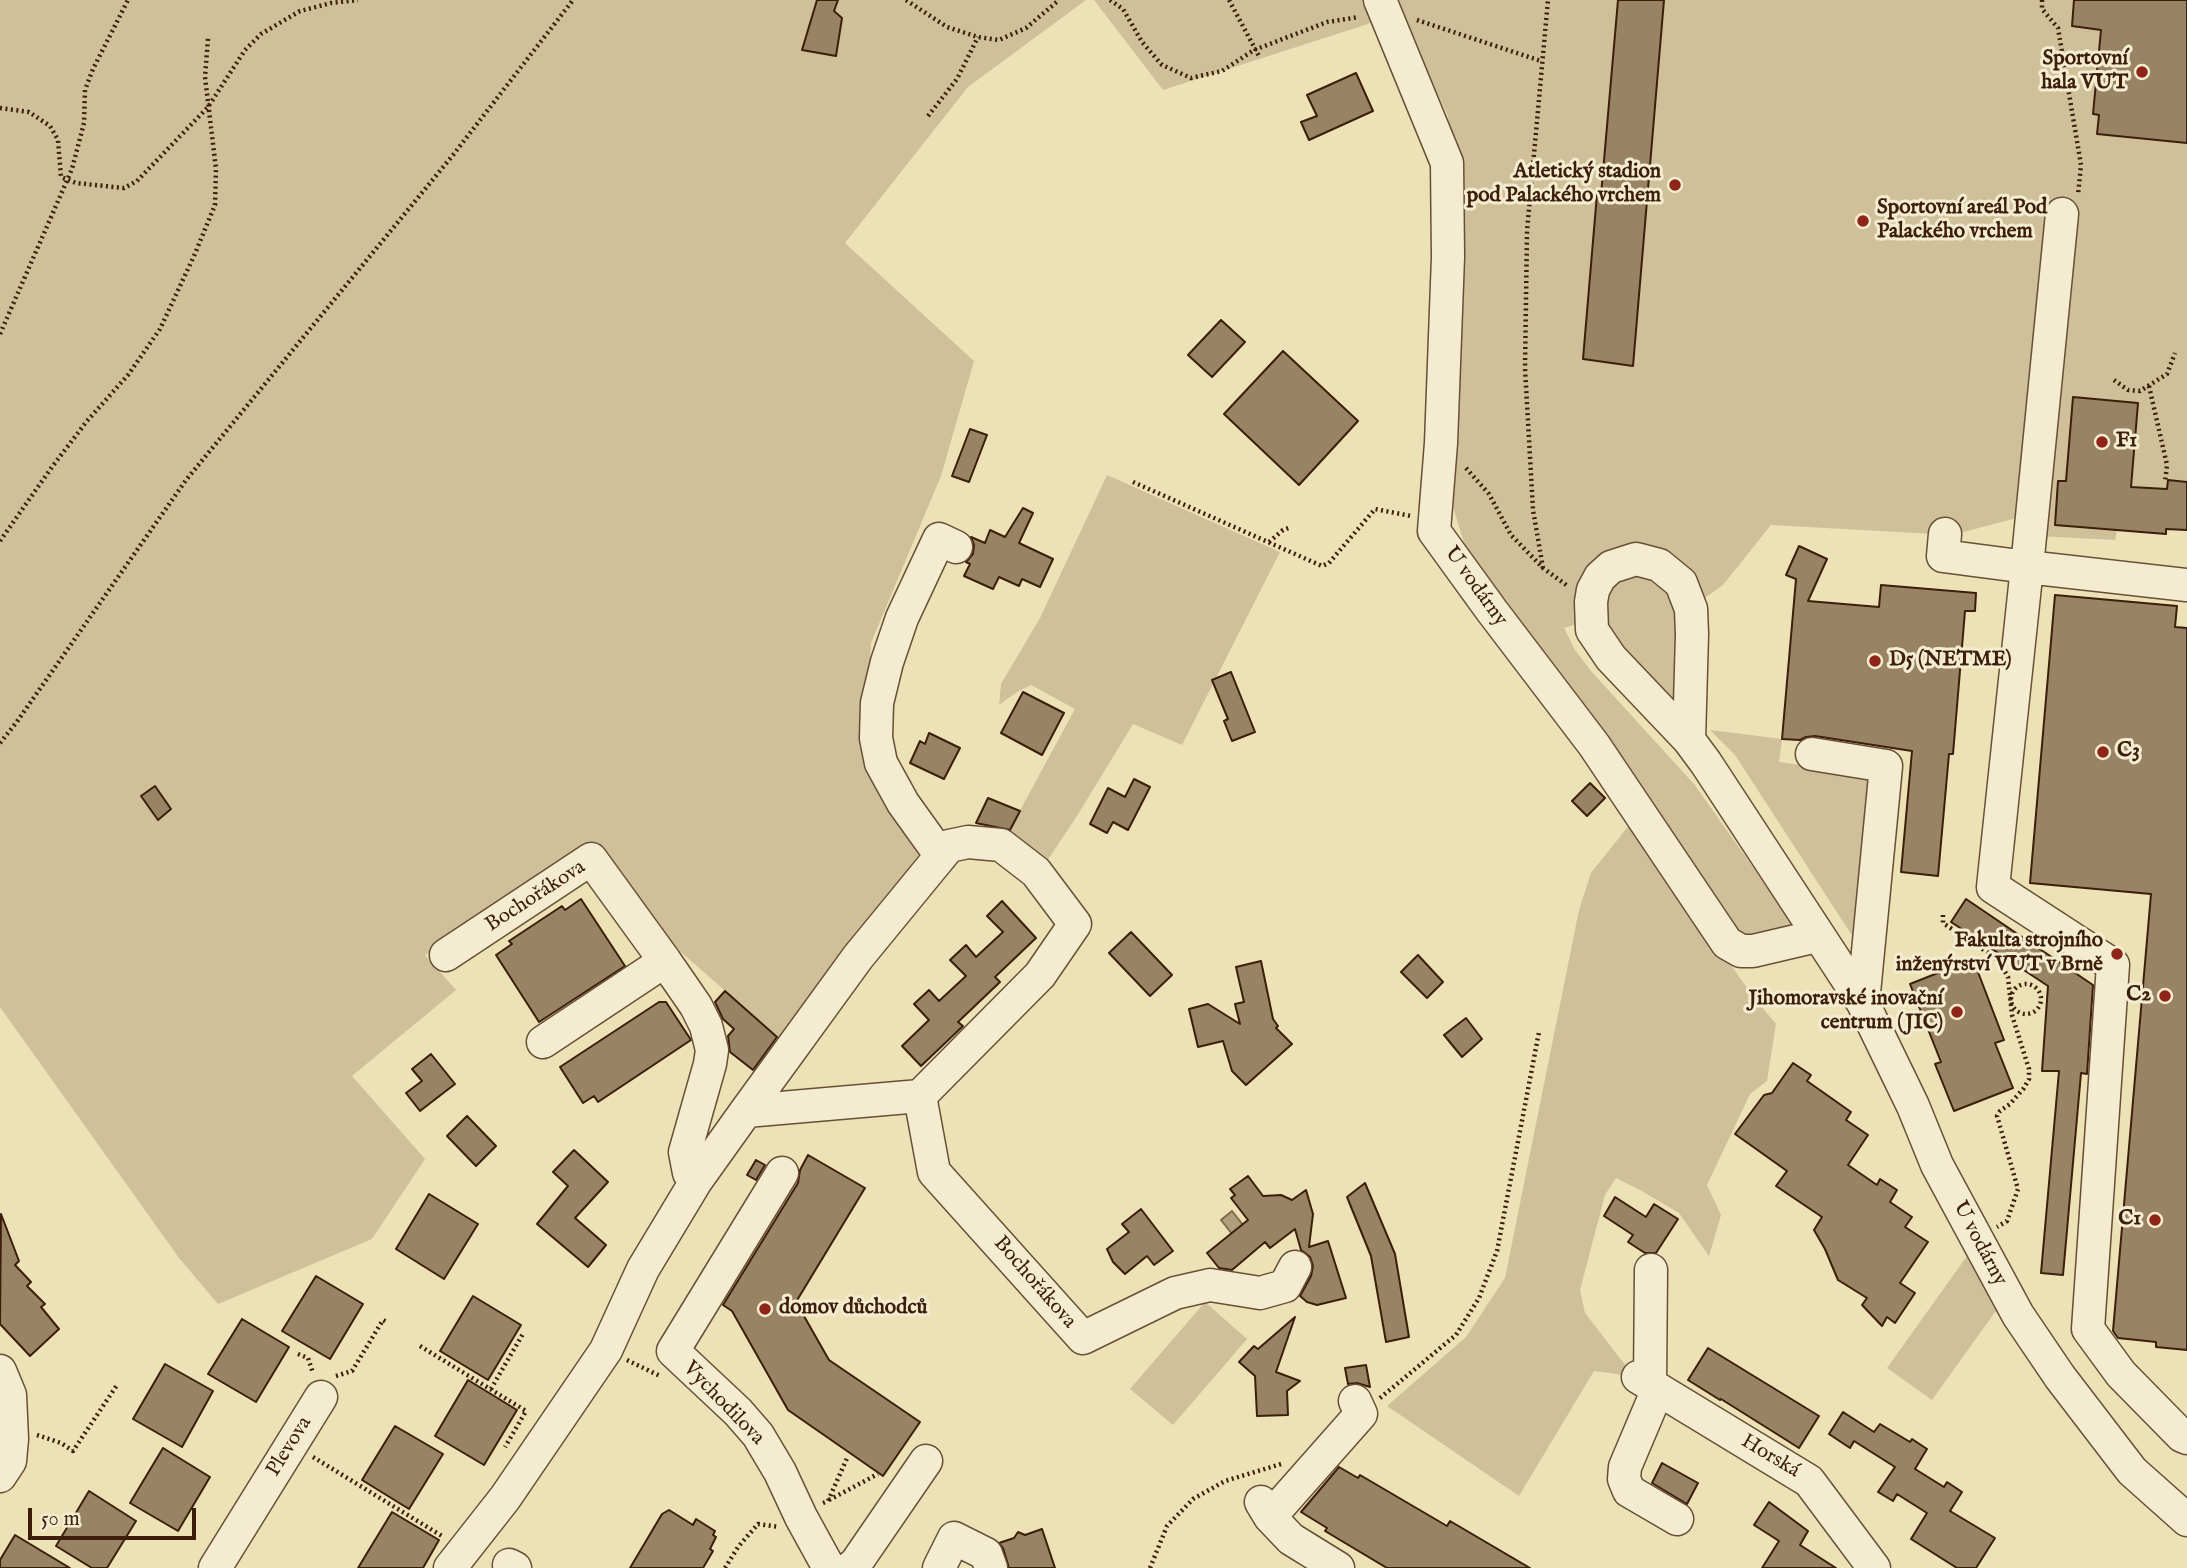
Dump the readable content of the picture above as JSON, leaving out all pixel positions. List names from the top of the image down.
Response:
{
  "streets": {
    "street": [
      "U vodárny",
      "Bochořákova",
      "Vychodilova",
      "Plevova",
      "Horská"
    ]
  },
  "places": [
    "Sportovní hala VUT",
    "Atletický stadion pod Palackého vrchem",
    "Sportovní areál Pod Palackého vrchem",
    "F1",
    "D5 (NETME)",
    "C3",
    "Fakulta strojního inženýrství VUT v Brně",
    "C2",
    "Jihomoravské inovační centrum (JIC)",
    "C1",
    "domov důchodců"
  ],
  "scale_bar": "50 m"
}
